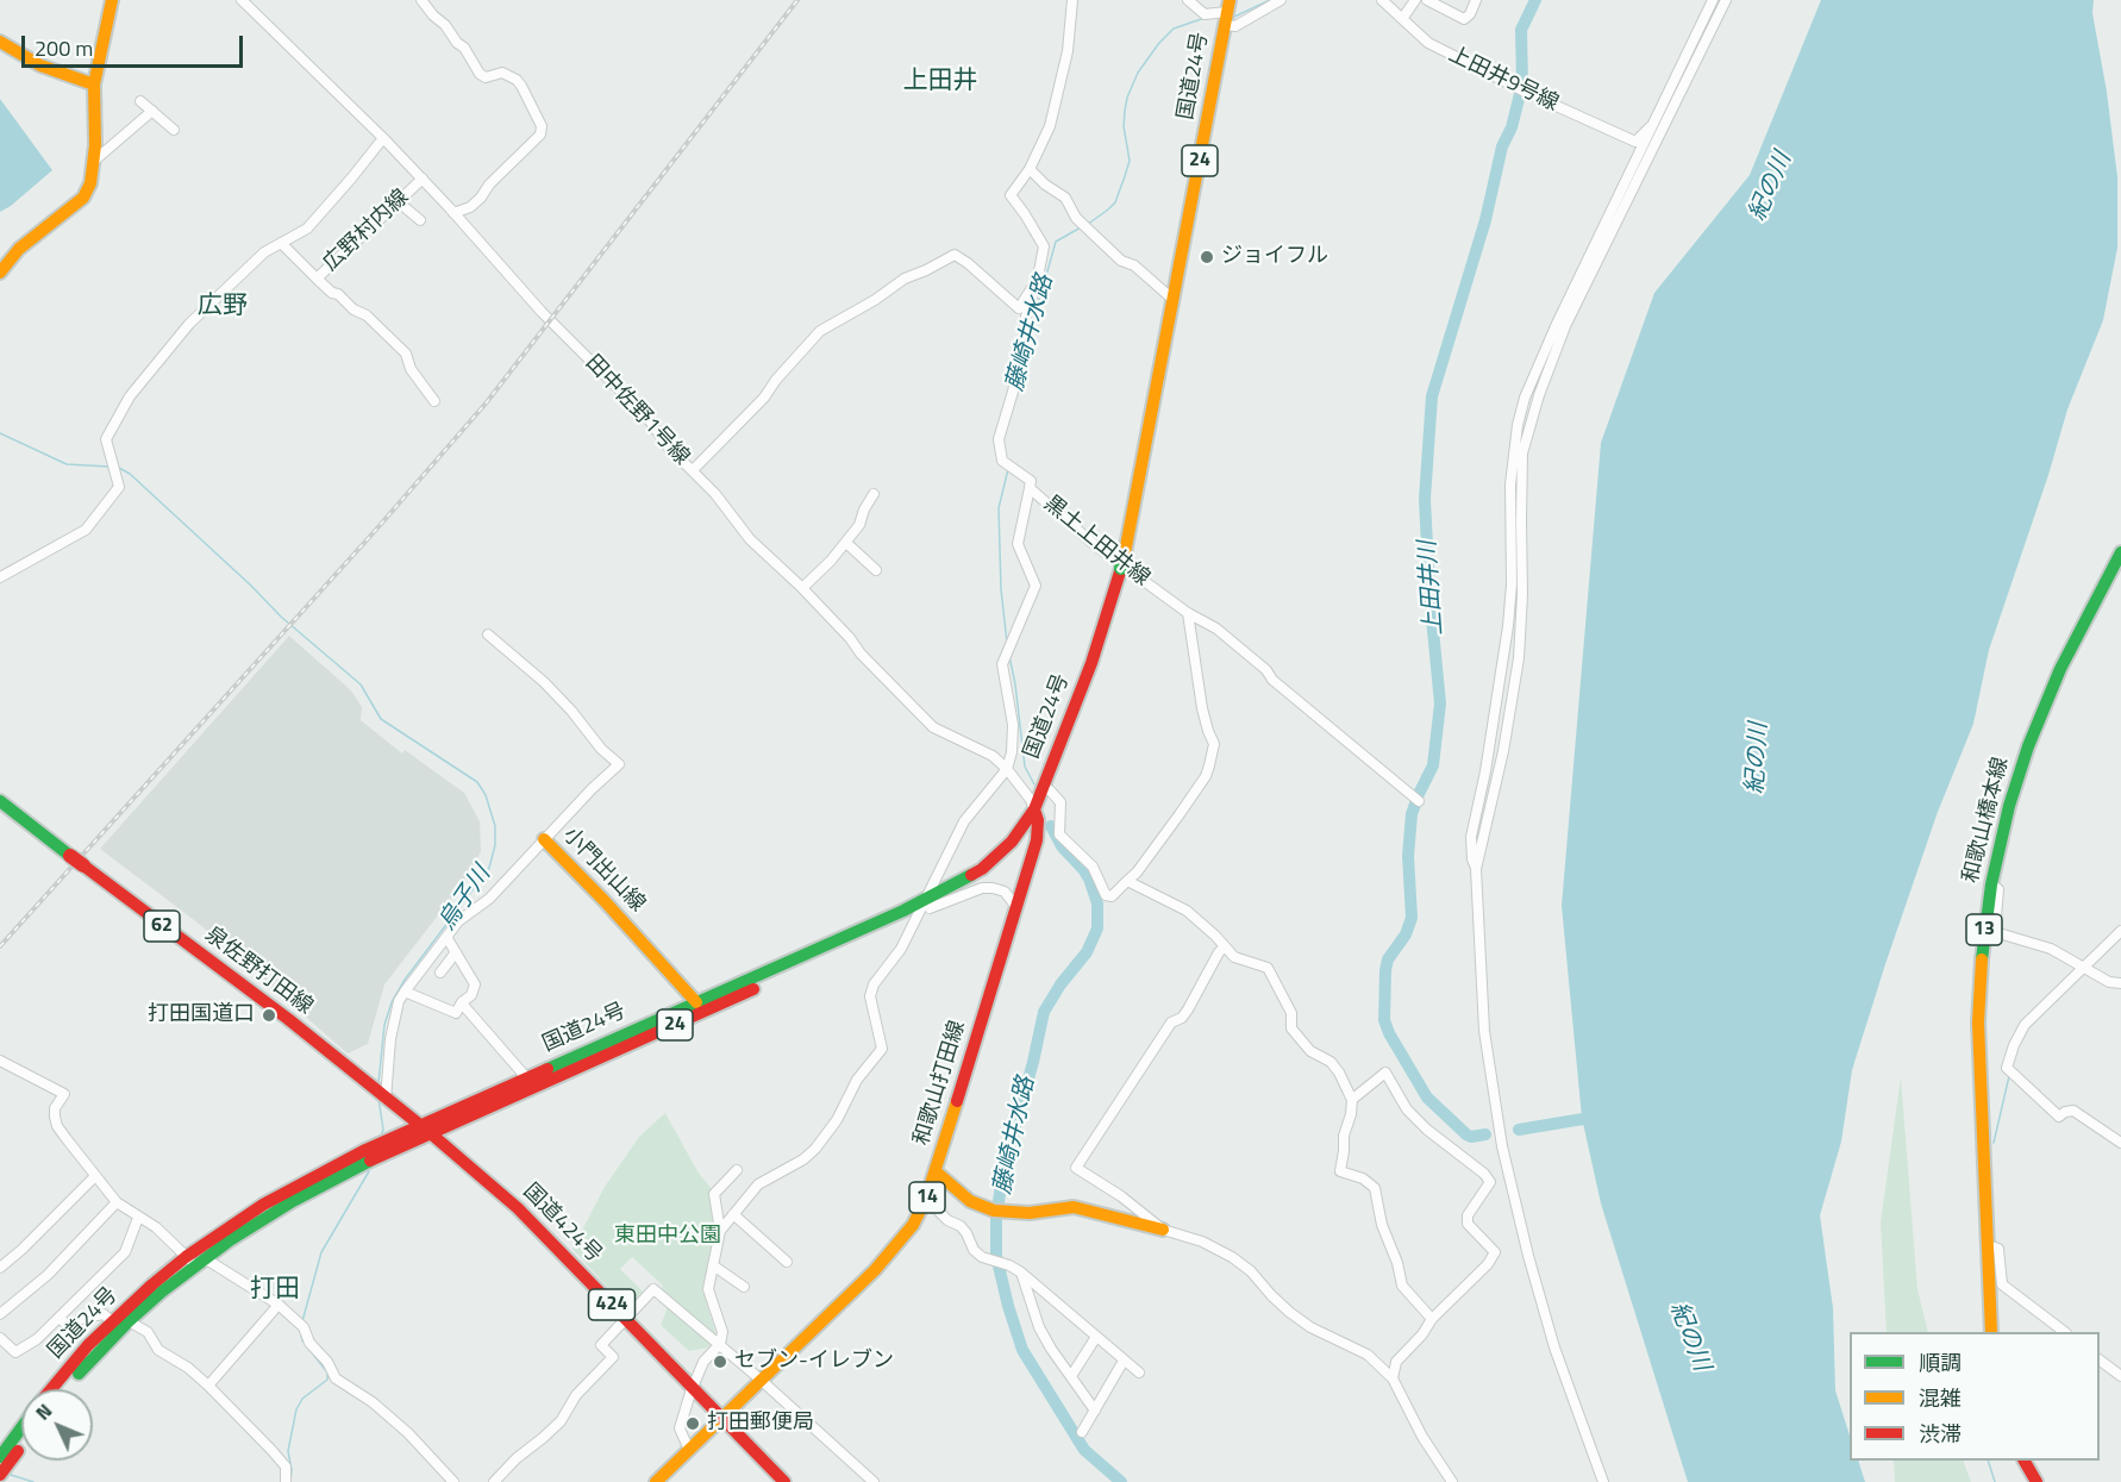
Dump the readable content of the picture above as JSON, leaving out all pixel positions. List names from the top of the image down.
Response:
{
  "streets": {
    "main road": [
      "国道24号",
      "24",
      "和歌山橋本線",
      "小門出山線",
      "62",
      "13",
      "泉佐野打田線",
      "和歌山打田線",
      "14",
      "国道424号",
      "424"
    ],
    "street": [
      "上田井9号線",
      "広野村内線",
      "田中佐野1号線",
      "黒土上田井線"
    ]
  },
  "crossings": [
    ["国道24号", "田中佐野1号線"],
    ["国道24号", "黒土上田井線"],
    ["国道24号", "小門出山線"],
    ["国道24号", "泉佐野打田線"],
    ["国道24号", "和歌山打田線"],
    ["国道24号", "国道424号"],
    ["広野村内線", "田中佐野1号線"],
    ["田中佐野1号線", "黒土上田井線"],
    ["田中佐野1号線", "和歌山打田線"],
    ["小門出山線", "泉佐野打田線"],
    ["泉佐野打田線", "国道424号"],
    ["和歌山打田線", "国道424号"]
  ],
  "districts": ["上田井", "広野", "打田"],
  "water": [
    "紀の川",
    "藤崎井水路",
    "上田井川",
    "烏子川"
  ],
  "parks": ["東田中公園"],
  "places": [
    "ジョイフル",
    "打田国道口",
    "セブン-イレブン",
    "打田郵便局"
  ],
  "legend": ["順調", "混雑", "渋滞"],
  "scale_bar": "200 m",
  "north": "top left"
}
